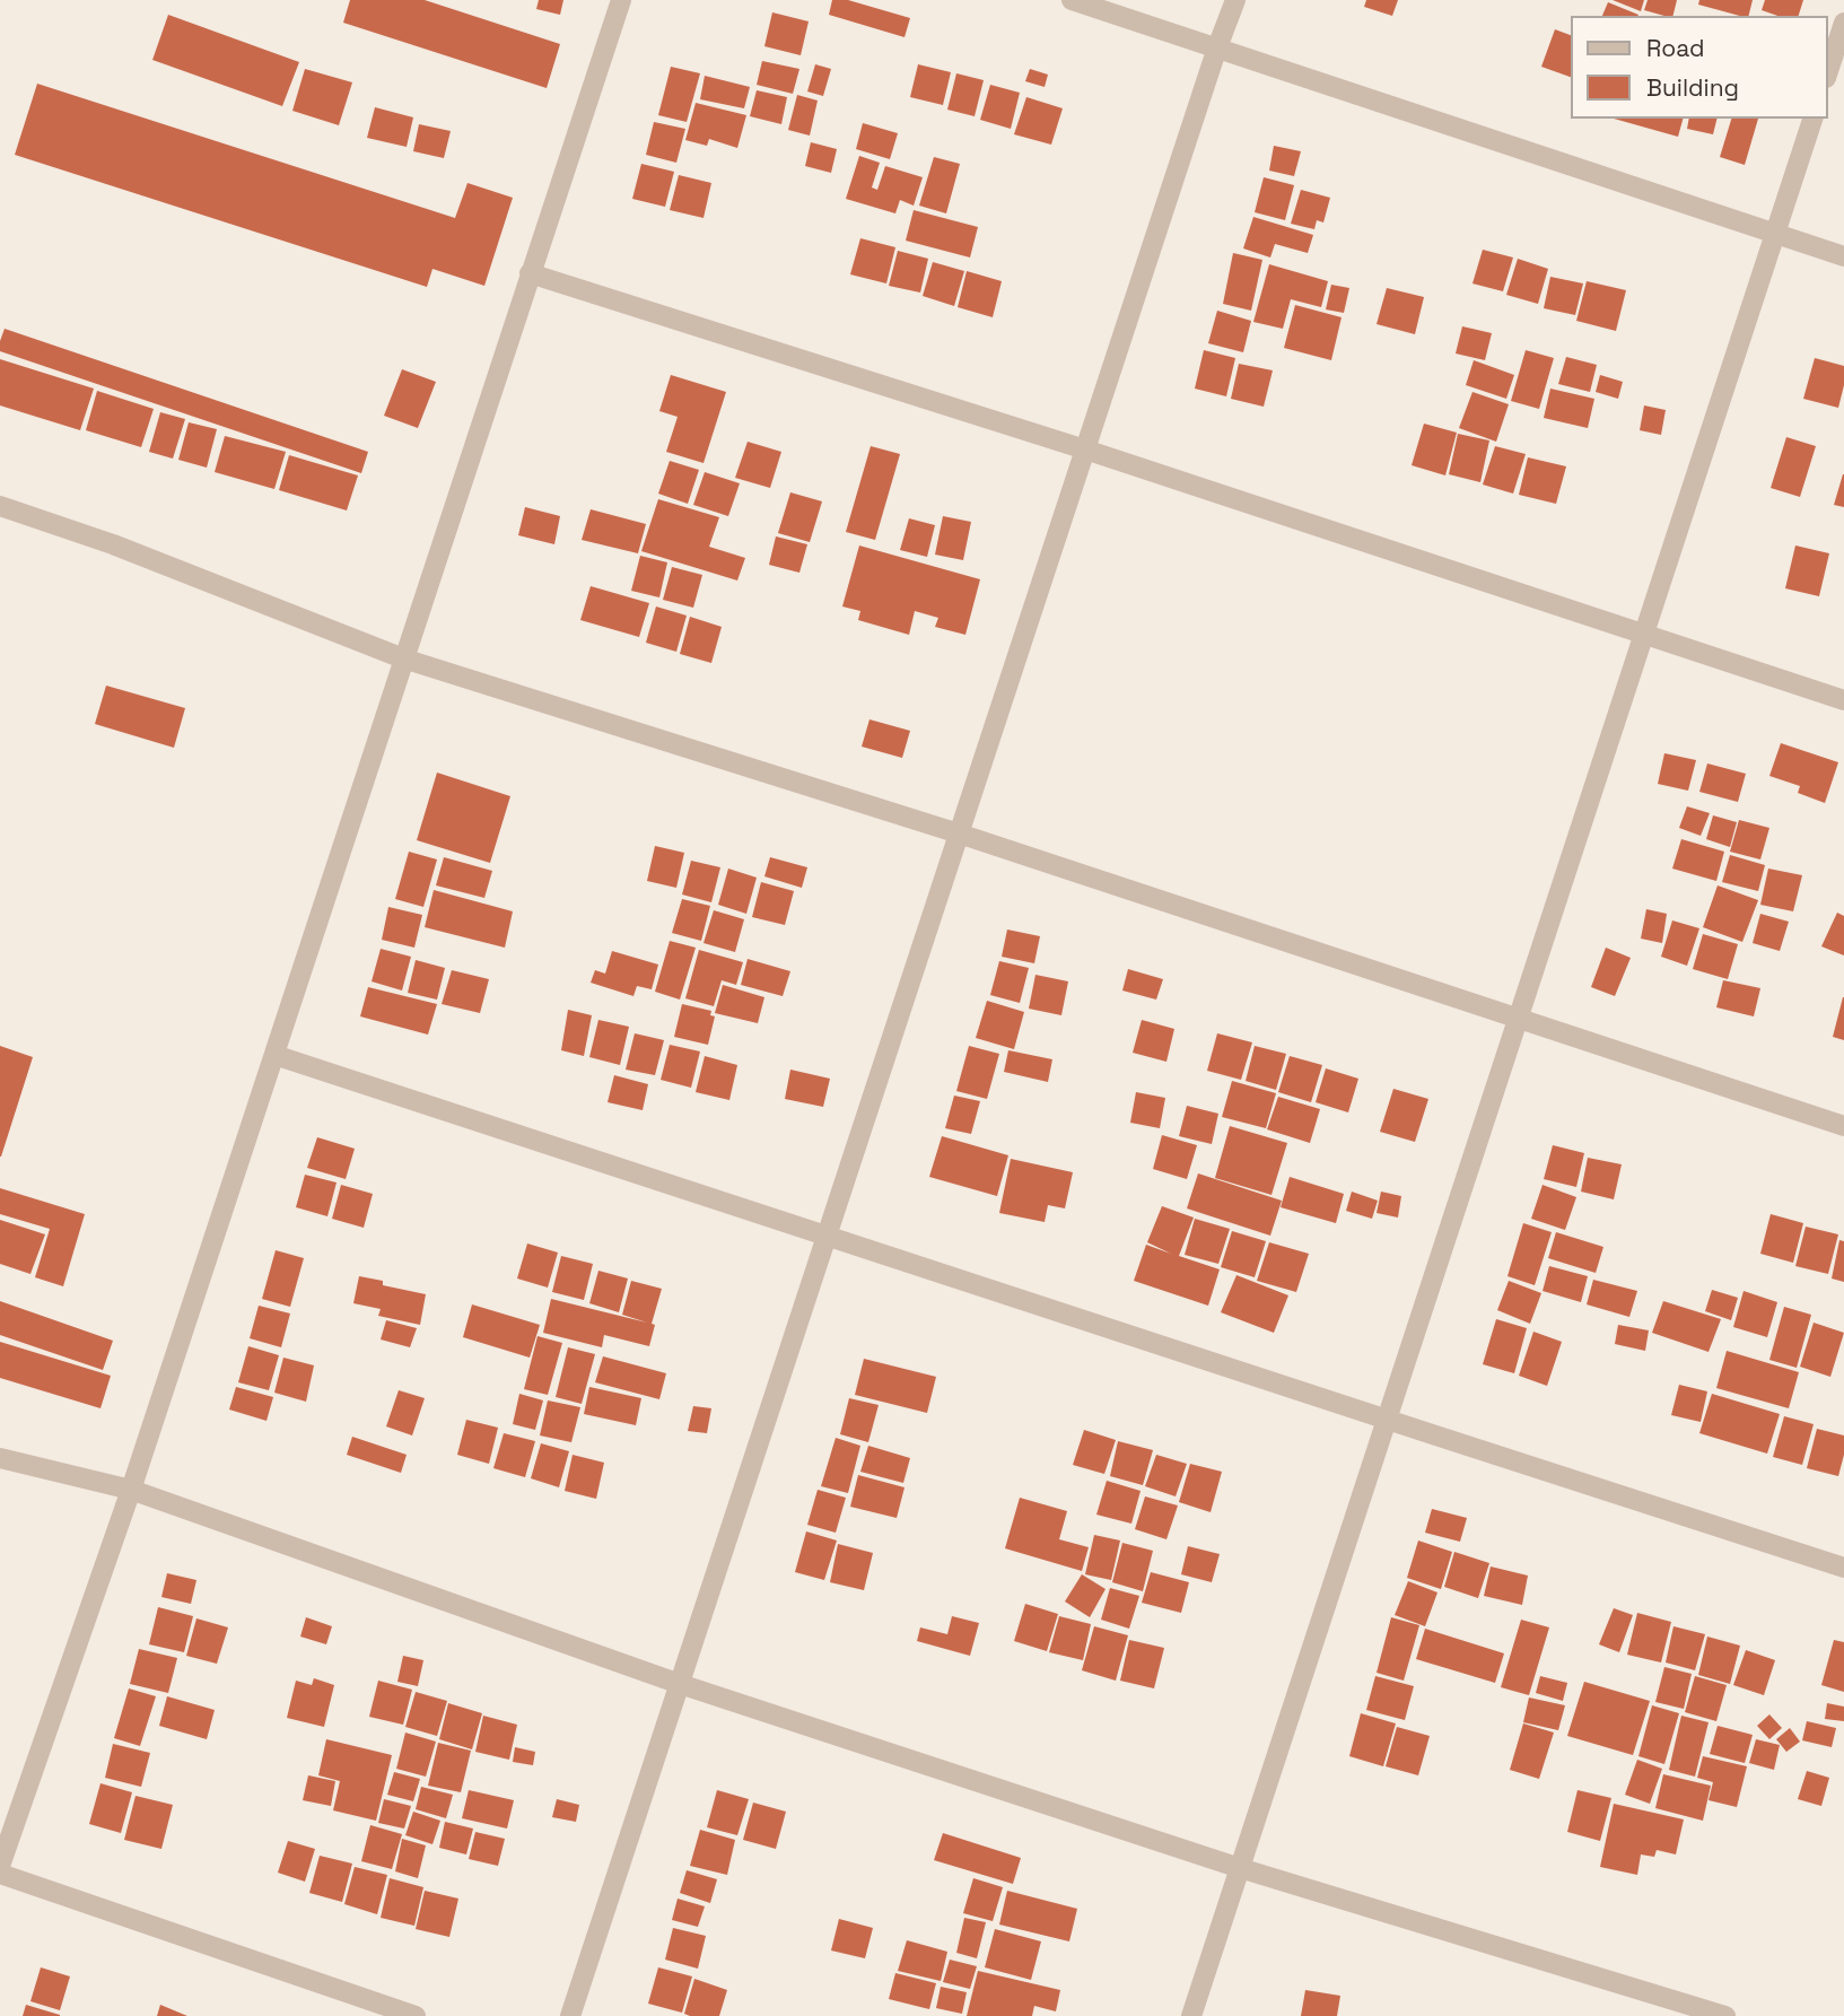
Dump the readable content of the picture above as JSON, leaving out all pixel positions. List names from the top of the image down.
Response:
{
  "legend": ["Road", "Building"]
}
